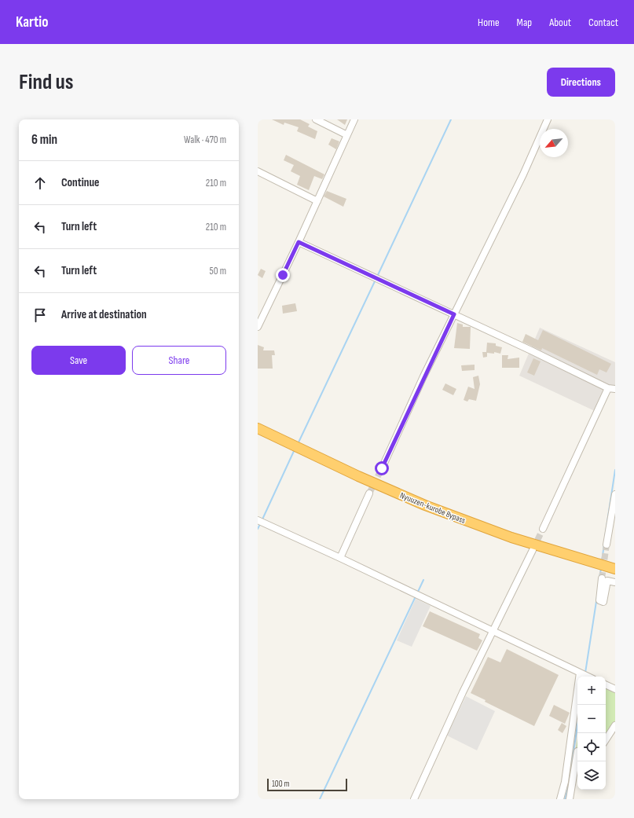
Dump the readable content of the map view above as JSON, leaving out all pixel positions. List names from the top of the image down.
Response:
{
  "streets": {
    "highway": ["Nyuuzen-kurobe Bypass"]
  },
  "scale_bar": "100 m",
  "north": "bottom left",
  "page": {
    "header": "Kartio",
    "nav": [
      "Home",
      "Map",
      "About",
      "Contact"
    ],
    "buttons": [
      "Directions",
      ["Save", "Share"]
    ],
    "title": "Find us",
    "heading": ["6 min", "Walk · 470 m"],
    "list": [
      ["Continue", "210 m"],
      ["Turn left", "210 m"],
      ["Turn left", "50 m"],
      "Arrive at destination"
    ],
    "map_buttons": ["+", "−"],
    "scale": "100 m"
  }
}
